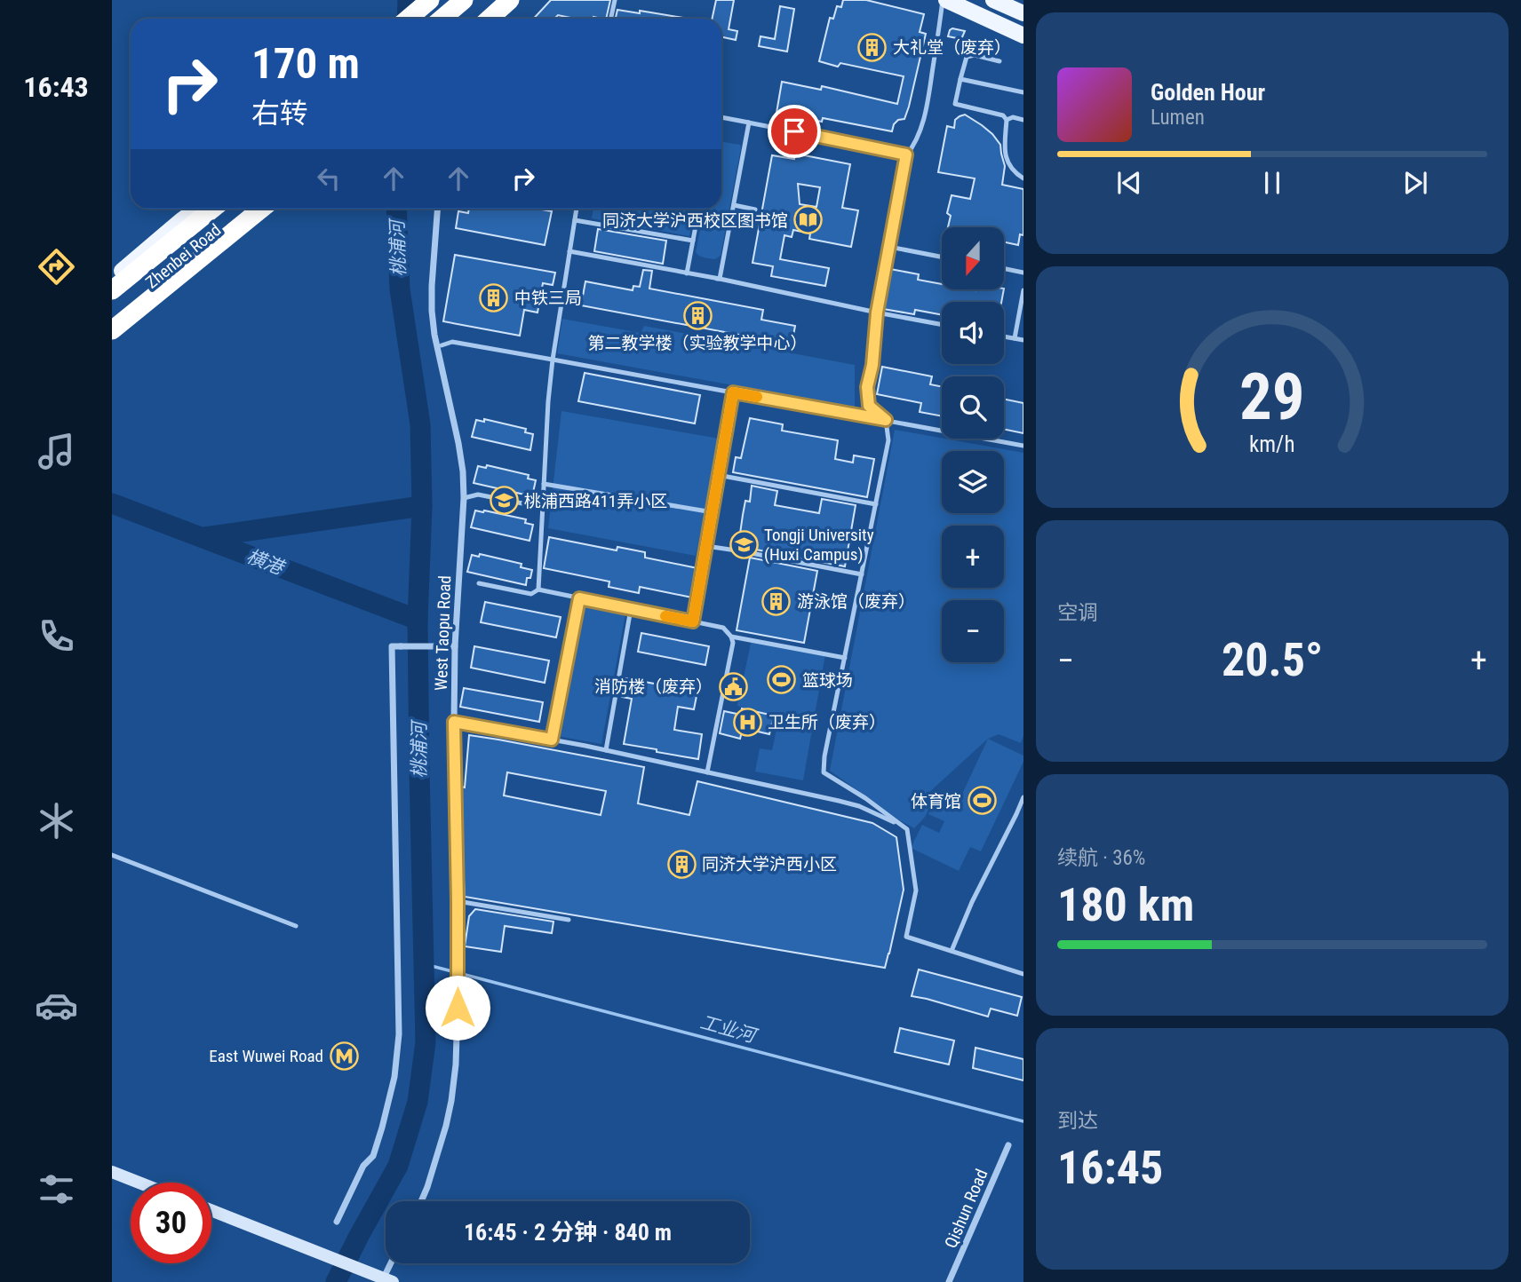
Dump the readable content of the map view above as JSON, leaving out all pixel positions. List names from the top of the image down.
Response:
{
  "streets": {
    "main road": ["Zhenbei Road"],
    "street": ["West Taopu Road", "Qishun Road"]
  },
  "water": ["桃浦河", "横港", "工业河"],
  "places": {
    "building": [
      "大礼堂（废弃）",
      "中铁三局",
      "第二教学楼（实验教学中心）",
      "游泳馆（废弃）",
      "同济大学沪西小区"
    ],
    "library": ["同济大学沪西校区图书馆"],
    "school or university": ["桃浦西路411弄小区", "Tongji University (Huxi Campus)"],
    "sports": ["篮球场", "体育馆"],
    "public building": ["消防楼（废弃）"],
    "hospital": ["卫生所（废弃）"],
    "metro station": ["East Wuwei Road"]
  },
  "north": "bottom",
  "page": {
    "tabs": "16:43",
    "turn": ["170 m", "右转"],
    "song": ["Golden Hour", "Lumen"],
    "map_buttons": ["+", "−"],
    "tile": [
      "空调",
      ["续航 · 36%", "180 km"],
      ["到达", "16:45"]
    ],
    "heat": ["−", "20.5°", "+"],
    "limit": "30",
    "trip": "16:45 · 2 分钟 · 840 m",
    "gauge": ["29", "km/h"]
  }
}
